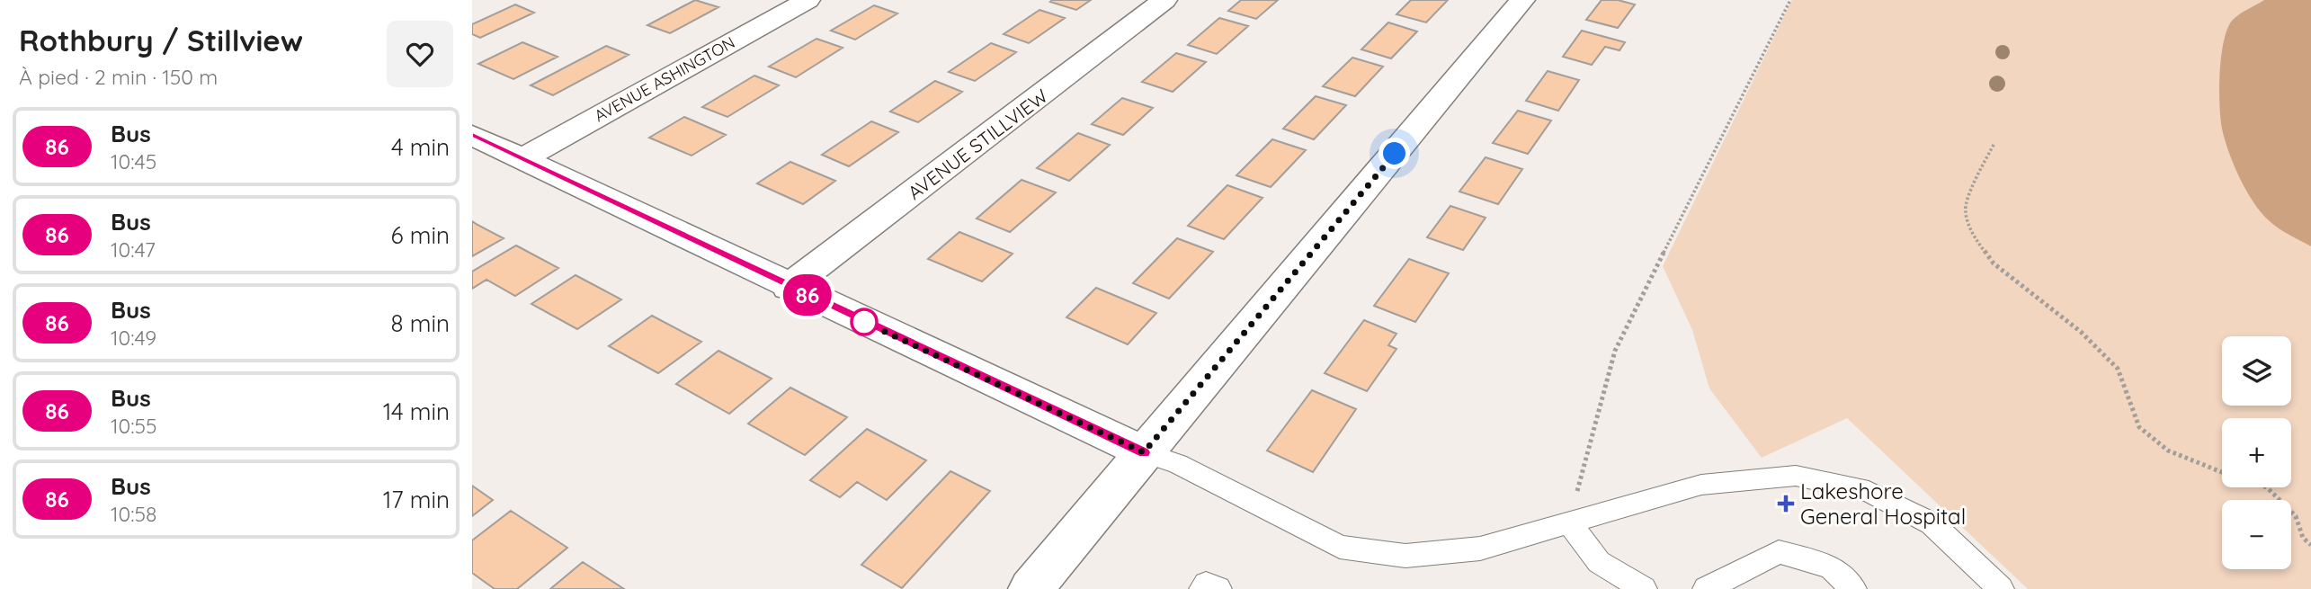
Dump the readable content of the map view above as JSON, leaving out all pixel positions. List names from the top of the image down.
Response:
{
  "streets": {
    "street": ["AVENUE ASHINGTON", "AVENUE STILLVIEW"]
  },
  "places": {
    "health": ["Lakeshore General Hospital"]
  },
  "lines": ["bus line 86"],
  "page": {
    "heading": ["Rothbury / Stillview", "À pied · 2 min · 150 m"],
    "on_map": "86",
    "list": [
      {
        "mark": "86",
        "name": "Bus",
        "note": "10:45",
        "value": "4 min"
      },
      {
        "mark": "86",
        "name": "Bus",
        "note": "10:47",
        "value": "6 min"
      },
      {
        "mark": "86",
        "name": "Bus",
        "note": "10:49",
        "value": "8 min"
      },
      {
        "mark": "86",
        "name": "Bus",
        "note": "10:55",
        "value": "14 min"
      },
      {
        "mark": "86",
        "name": "Bus",
        "note": "10:58",
        "value": "17 min"
      }
    ],
    "map_buttons": ["+", "−"]
  }
}
